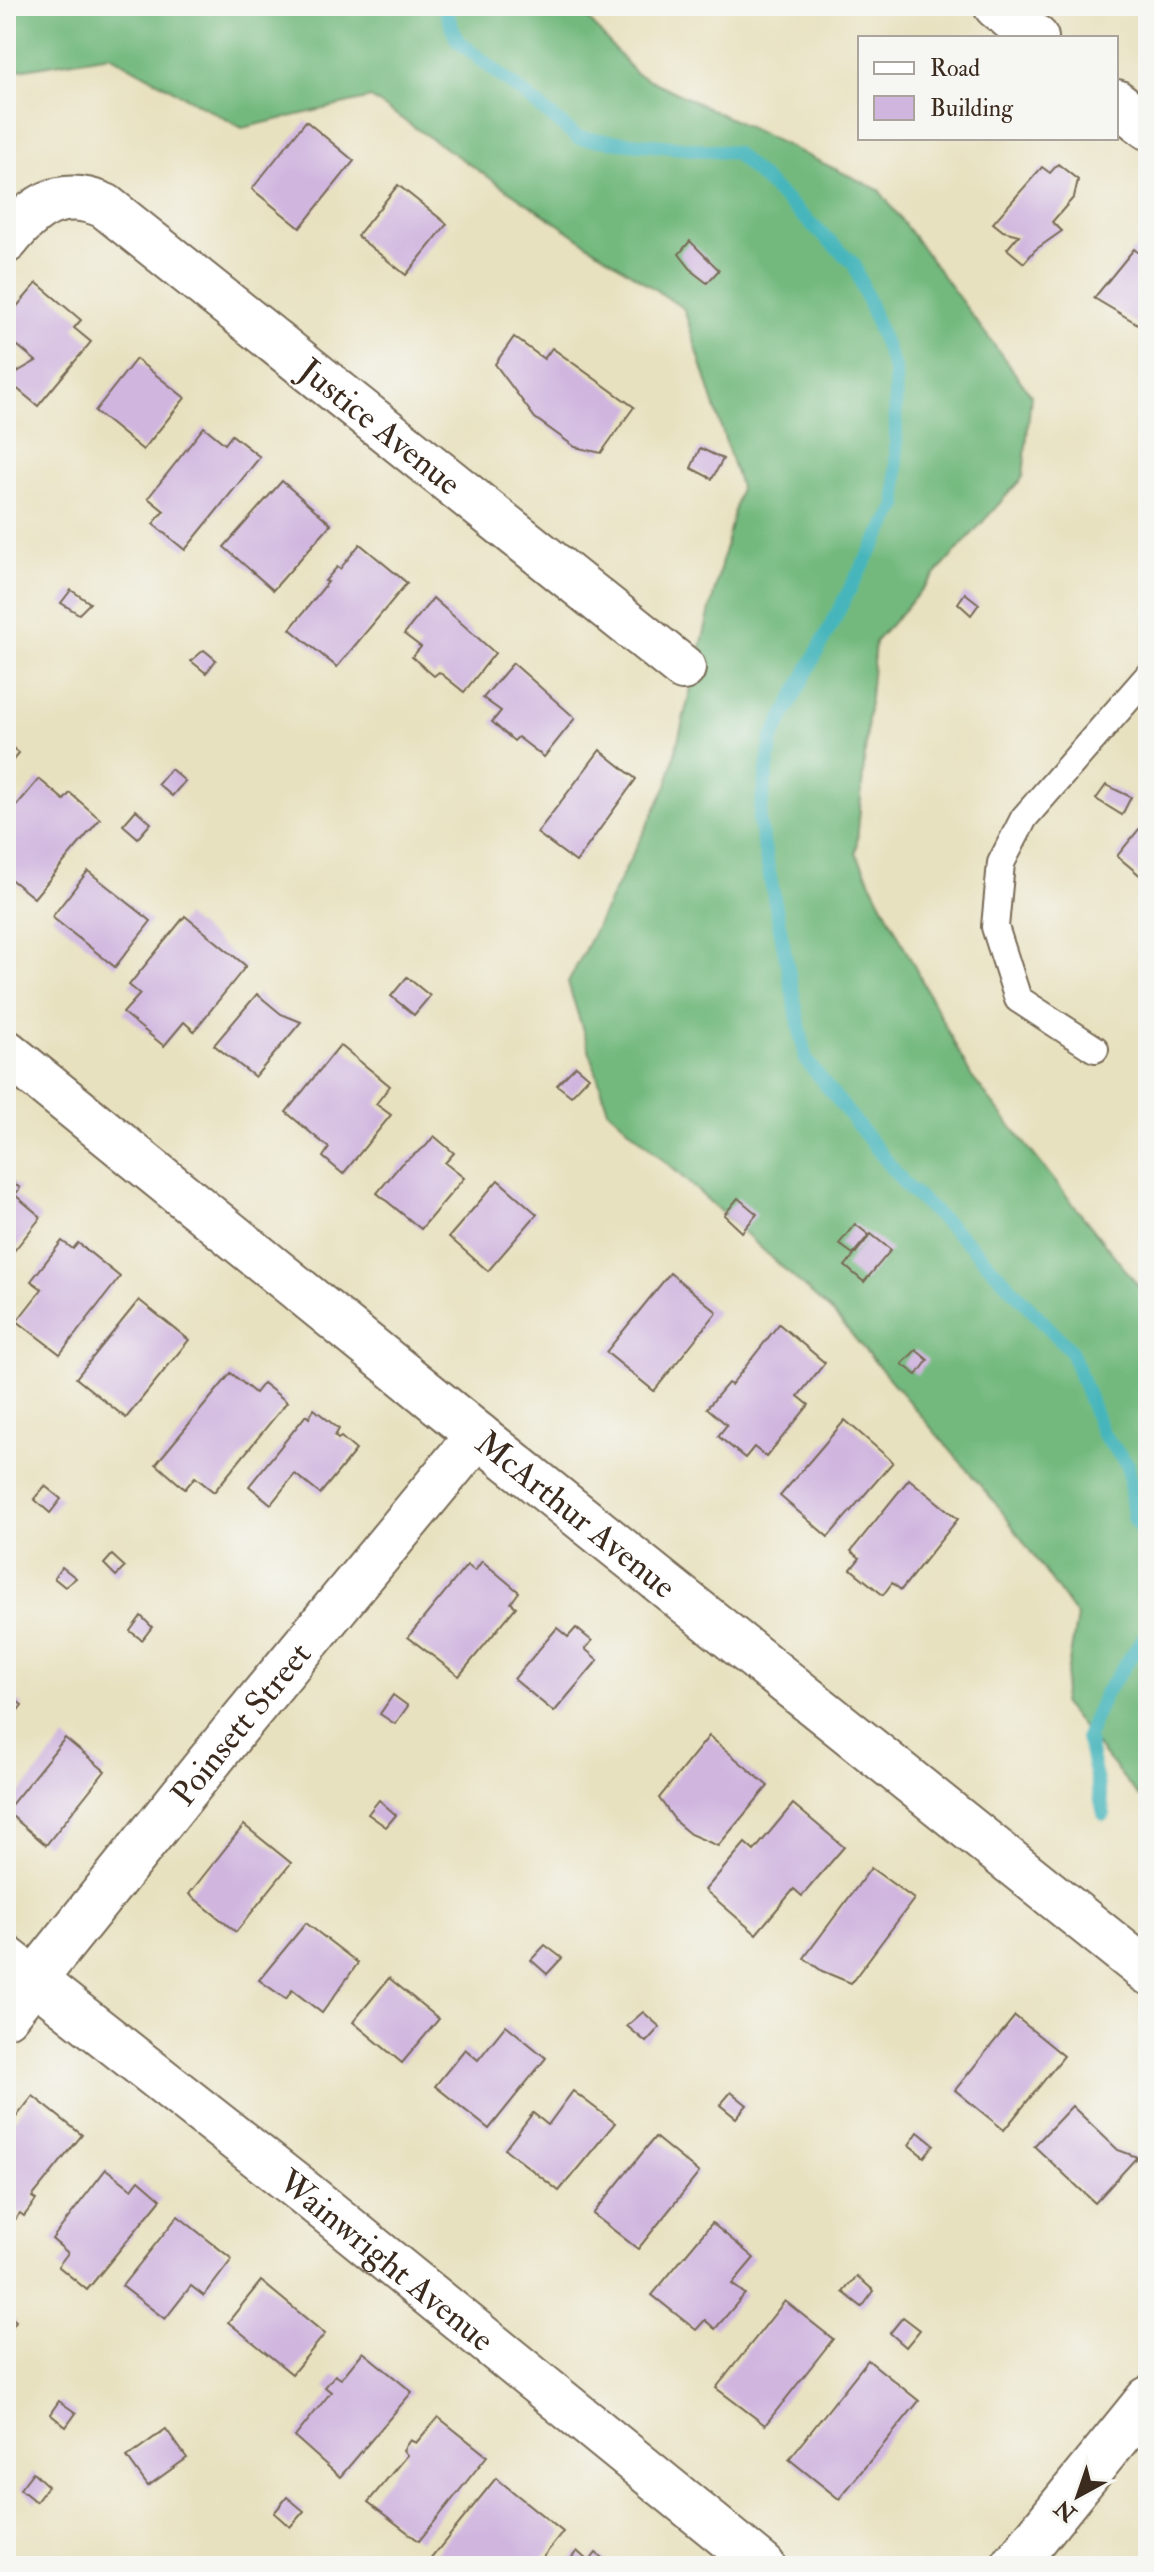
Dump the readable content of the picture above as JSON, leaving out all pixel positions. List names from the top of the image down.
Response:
{
  "streets": {
    "street": [
      "Justice Avenue",
      "McArthur Avenue",
      "Poinsett Street",
      "Wainwright Avenue"
    ]
  },
  "crossings": [
    ["McArthur Avenue", "Poinsett Street"],
    ["Poinsett Street", "Wainwright Avenue"]
  ],
  "legend": ["Road", "Building"],
  "north": "bottom left"
}
